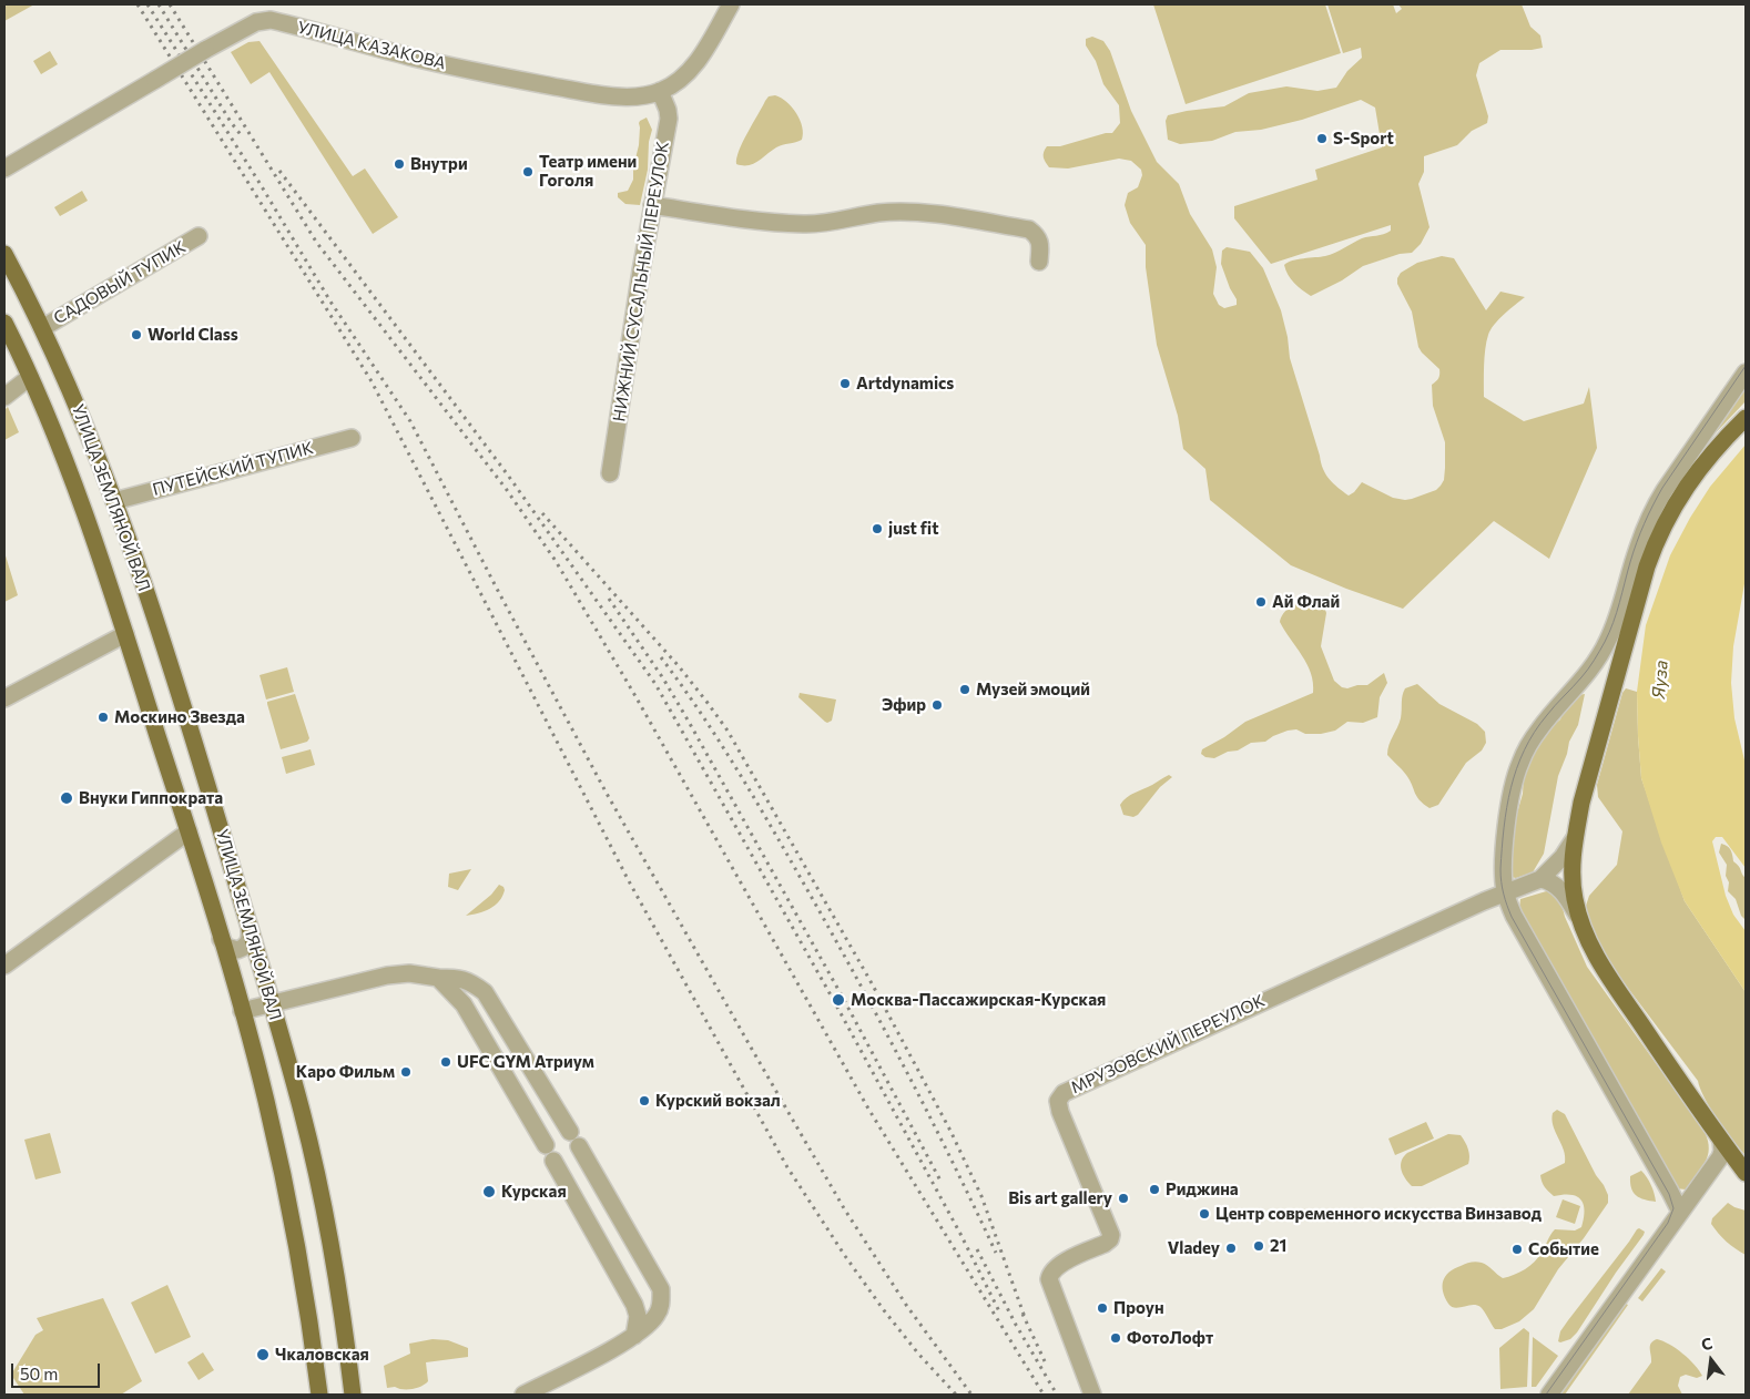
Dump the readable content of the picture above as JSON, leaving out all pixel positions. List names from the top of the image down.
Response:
{
  "streets": {
    "main road": ["УЛИЦА ЗЕМЛЯНОЙ ВАЛ"],
    "street": [
      "УЛИЦА КАЗАКОВА",
      "НИЖНИЙ СУСАЛЬНЫЙ ПЕРЕУЛОК",
      "САДОВЫЙ ТУПИК",
      "ПУТЕЙСКИЙ ТУПИК",
      "МРУЗОВСКИЙ ПЕРЕУЛОК"
    ]
  },
  "crossings": [
    ["УЛИЦА КАЗАКОВА", "НИЖНИЙ СУСАЛЬНЫЙ ПЕРЕУЛОК"],
    ["САДОВЫЙ ТУПИК", "УЛИЦА ЗЕМЛЯНОЙ ВАЛ"],
    ["ПУТЕЙСКИЙ ТУПИК", "УЛИЦА ЗЕМЛЯНОЙ ВАЛ"]
  ],
  "water": ["Яуза"],
  "places": [
    "S-Sport",
    "Внутри",
    "Театр имени Гоголя",
    "World Class",
    "Artdynamics",
    "just fit",
    "Ай Флай",
    "Музей эмоций",
    "Эфир",
    "Москино Звезда",
    "Внуки Гиппократа",
    "Москва-Пассажирская-Курская",
    "UFC GYM Атриум",
    "Каро Фильм",
    "Курский вокзал",
    "Риджина",
    "Курская",
    "Bis art gallery",
    "Центр современного искусства Винзавод",
    "21",
    "Vladey",
    "Событие",
    "Проун",
    "ФотоЛофт",
    "Чкаловская"
  ],
  "scale_bar": "50 m",
  "north": "top"
}
